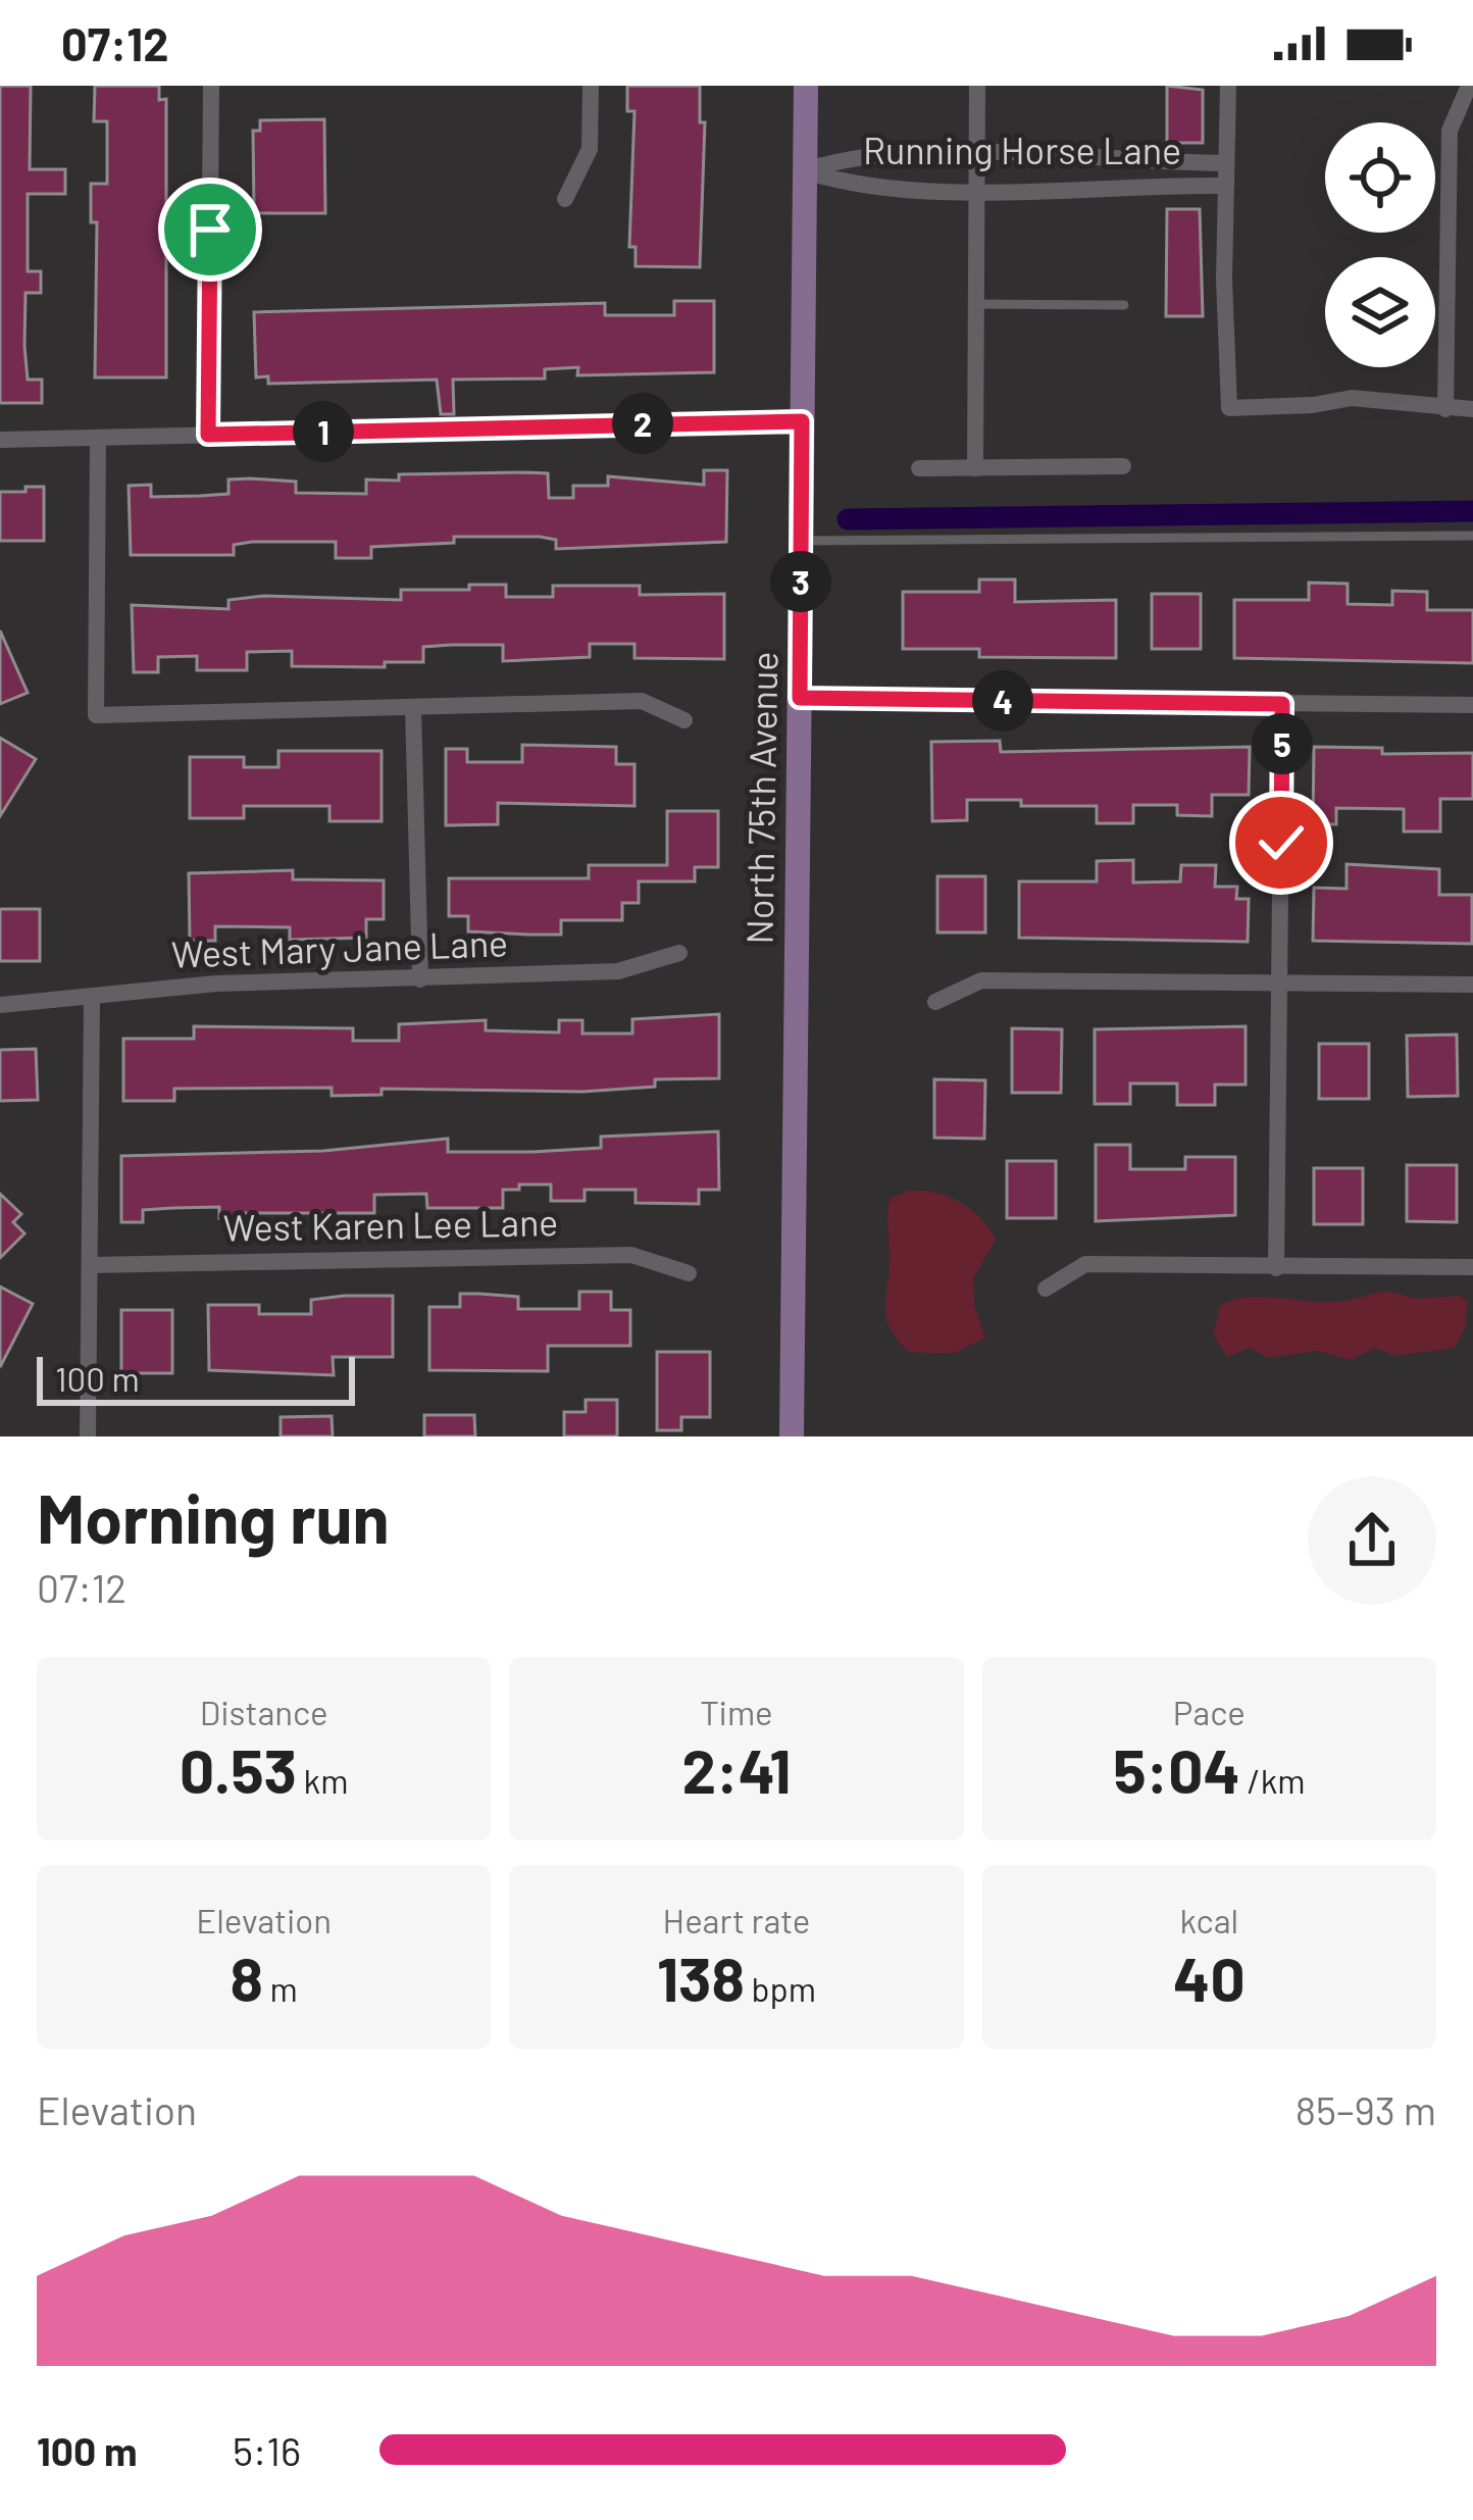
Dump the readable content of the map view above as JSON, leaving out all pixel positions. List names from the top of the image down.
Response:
{
  "streets": {
    "main road": ["North 75th Avenue"],
    "street": ["Running Horse Lane", "West Mary Jane Lane", "West Karen Lee Lane"]
  },
  "crossings": [
    ["Running Horse Lane", "North 75th Avenue"]
  ],
  "scale_bar": "100 m",
  "page": {
    "status": "07:12",
    "pins": [
      "2",
      "1",
      "3",
      "4",
      "5"
    ],
    "scale": "100 m",
    "heading": ["Morning run", "07:12"],
    "stats": [
      ["Distance", "0.53 km"],
      ["Time", "2:41"],
      ["Pace", "5:04 /km"],
      ["Elevation", "8 m"],
      ["Heart rate", "138 bpm"],
      ["kcal", "40"]
    ],
    "chart": ["Elevation", "85–93 m"],
    "list": [
      {
        "name": "100 m",
        "note": "5:16"
      }
    ]
  }
}
